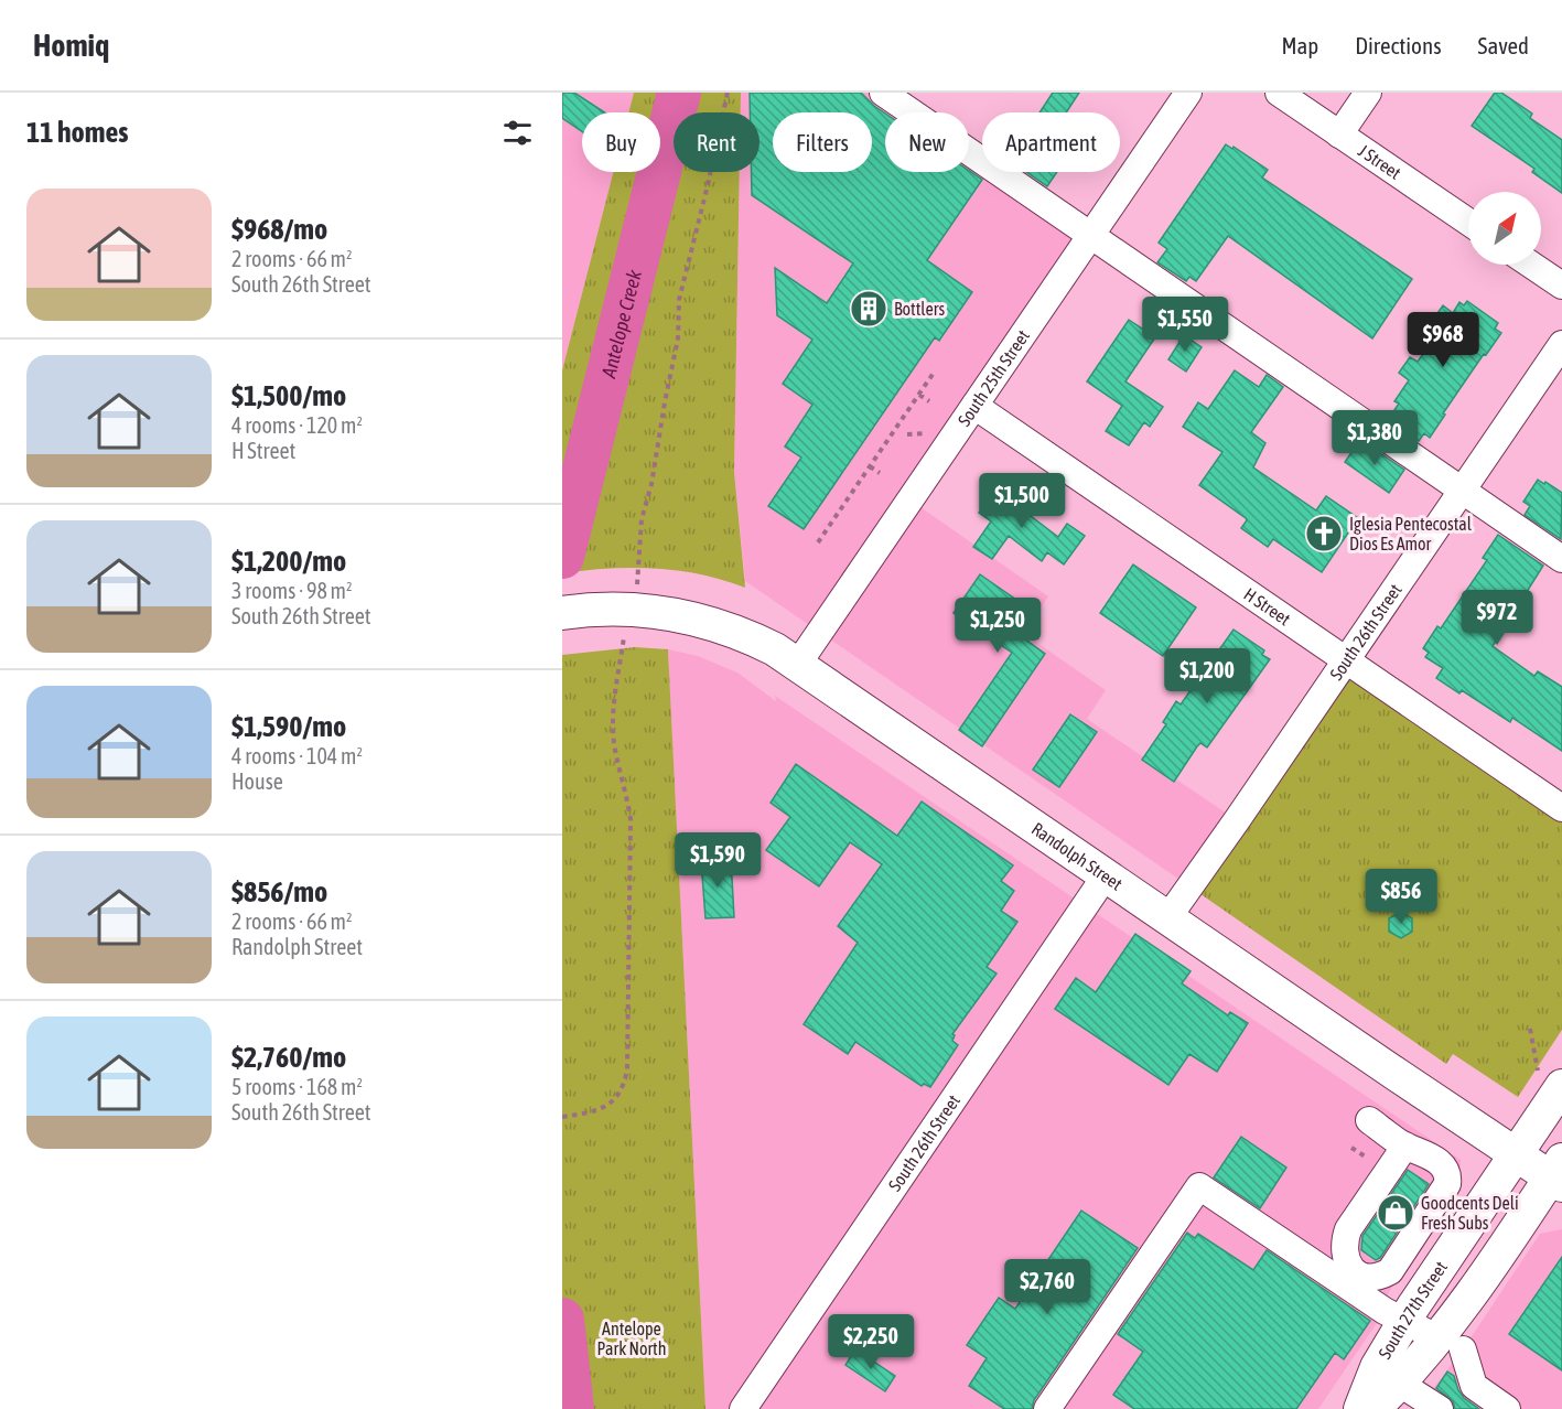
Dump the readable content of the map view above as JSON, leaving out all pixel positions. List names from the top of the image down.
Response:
{
  "streets": {
    "main road": ["Randolph Street", "South 27th Street"],
    "street": [
      "J Street",
      "South 25th Street",
      "H Street",
      "South 26th Street"
    ]
  },
  "crossings": [
    ["South 25th Street", "H Street"],
    ["South 25th Street", "Randolph Street"],
    ["H Street", "South 26th Street"],
    ["South 26th Street", "Randolph Street"],
    ["Randolph Street", "South 27th Street"]
  ],
  "water": ["Antelope Creek"],
  "parks": ["Antelope Park North"],
  "places": {
    "building": ["Bottlers"],
    "church": ["Iglesia Pentecostal Dios Es Amor"],
    "shop": ["Goodcents Deli Fresh Subs"]
  },
  "north": "top right",
  "page": {
    "header": "Homiq",
    "nav": ["Map", "Directions", "Saved"],
    "heading": "11 homes",
    "chip": [
      "Buy",
      "Rent",
      "Filters",
      "New",
      "Apartment"
    ],
    "list": [
      {
        "name": "$968/mo",
        "note": "2 rooms · 66 m² · South 26th Street"
      },
      {
        "name": "$1,500/mo",
        "note": "4 rooms · 120 m² · H Street"
      },
      {
        "name": "$1,200/mo",
        "note": "3 rooms · 98 m² · South 26th Street"
      },
      {
        "name": "$1,590/mo",
        "note": "4 rooms · 104 m² · House"
      },
      {
        "name": "$856/mo",
        "note": "2 rooms · 66 m² · Randolph Street"
      },
      {
        "name": "$2,760/mo",
        "note": "5 rooms · 168 m² · South 26th Street"
      }
    ],
    "price": [
      "$1,550",
      "$968",
      "$1,380",
      "$1,500",
      "$972",
      "$1,250",
      "$1,200",
      "$1,590",
      "$856",
      "$2,760",
      "$2,250"
    ]
  }
}
